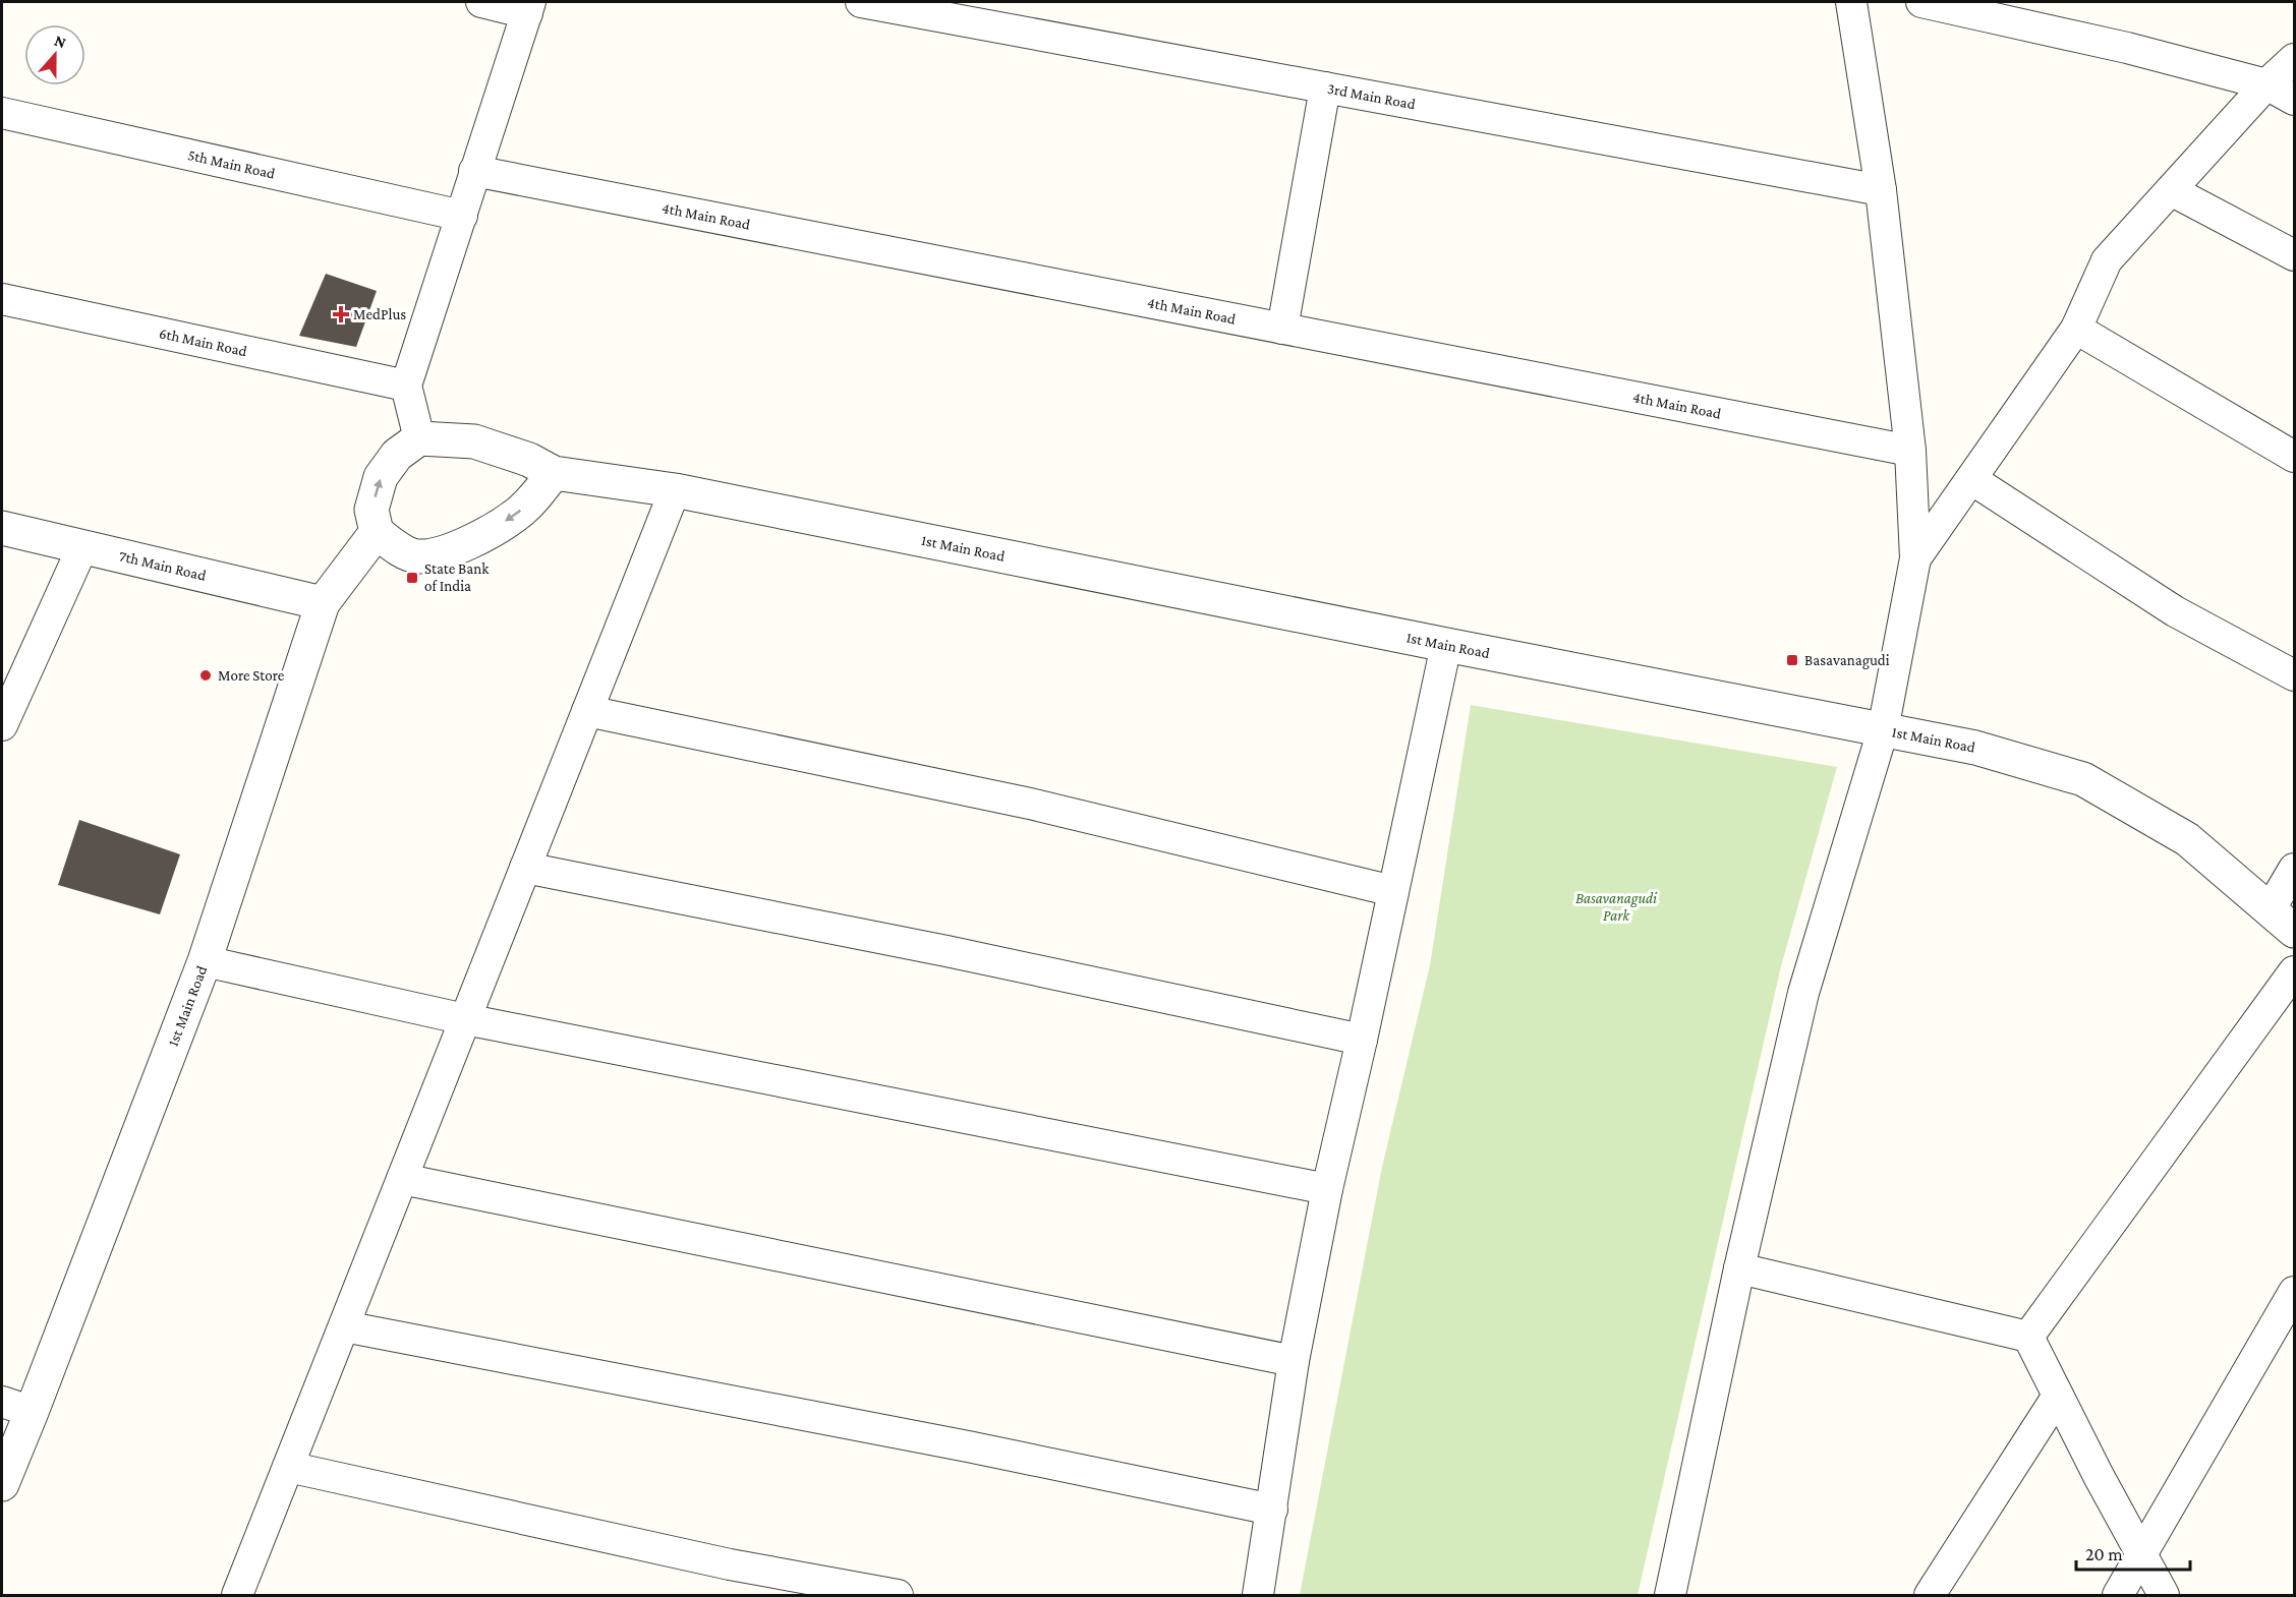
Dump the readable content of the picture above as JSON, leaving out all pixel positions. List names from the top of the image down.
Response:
{
  "streets": {
    "street": [
      "3rd Main Road",
      "5th Main Road",
      "4th Main Road",
      "6th Main Road",
      "1st Main Road",
      "7th Main Road"
    ]
  },
  "crossings": [
    ["1st Main Road", "7th Main Road"]
  ],
  "parks": ["Basavanagudi Park"],
  "places": {
    "health": ["MedPlus"],
    "transit": ["State Bank of India", "Basavanagudi"],
    "other": ["More Store"]
  },
  "scale_bar": "20 m",
  "north": "top"
}
